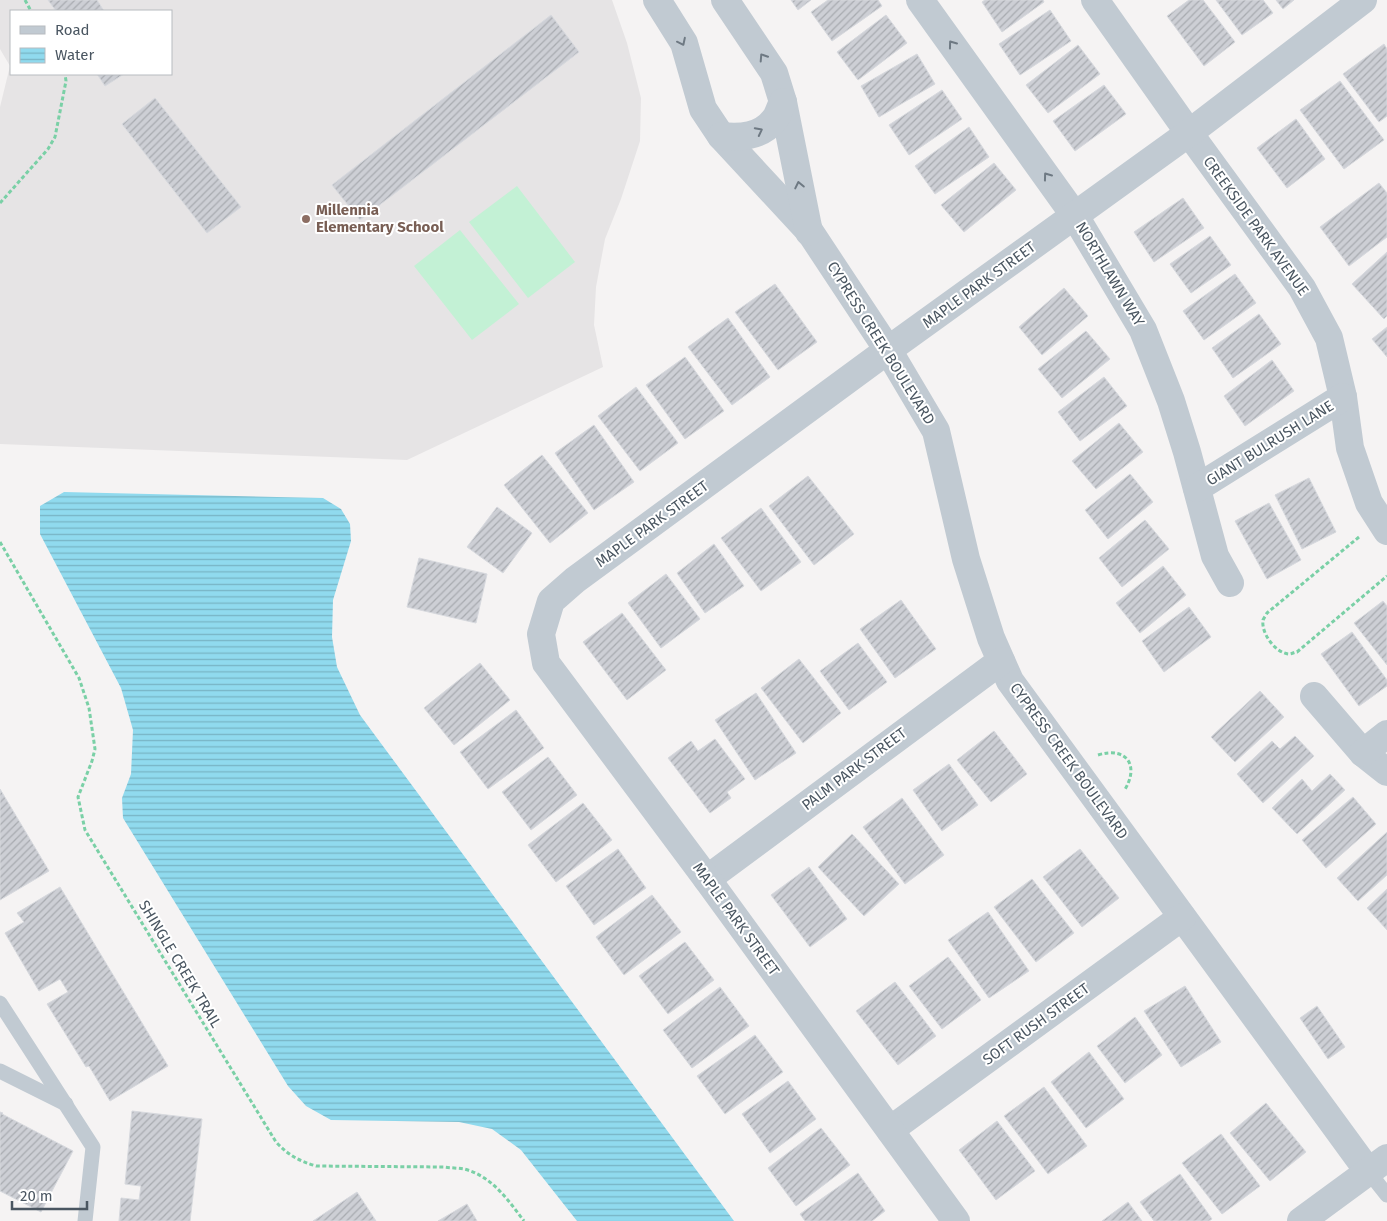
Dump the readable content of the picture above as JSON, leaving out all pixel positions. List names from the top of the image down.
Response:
{
  "streets": {
    "street": [
      "CREEKSIDE PARK AVENUE",
      "NORTHLAWN WAY",
      "MAPLE PARK STREET",
      "CYPRESS CREEK BOULEVARD",
      "GIANT BULRUSH LANE",
      "PALM PARK STREET",
      "SOFT RUSH STREET"
    ],
    "path": ["SHINGLE CREEK TRAIL"]
  },
  "crossings": [
    ["CREEKSIDE PARK AVENUE", "MAPLE PARK STREET"],
    ["CREEKSIDE PARK AVENUE", "GIANT BULRUSH LANE"],
    ["NORTHLAWN WAY", "MAPLE PARK STREET"],
    ["NORTHLAWN WAY", "GIANT BULRUSH LANE"],
    ["MAPLE PARK STREET", "CYPRESS CREEK BOULEVARD"],
    ["MAPLE PARK STREET", "PALM PARK STREET"],
    ["MAPLE PARK STREET", "SOFT RUSH STREET"],
    ["CYPRESS CREEK BOULEVARD", "PALM PARK STREET"],
    ["CYPRESS CREEK BOULEVARD", "SOFT RUSH STREET"]
  ],
  "one_way": ["NORTHLAWN WAY"],
  "places": ["Millennia Elementary School"],
  "legend": ["Road", "Water"],
  "scale_bar": "20 m"
}
